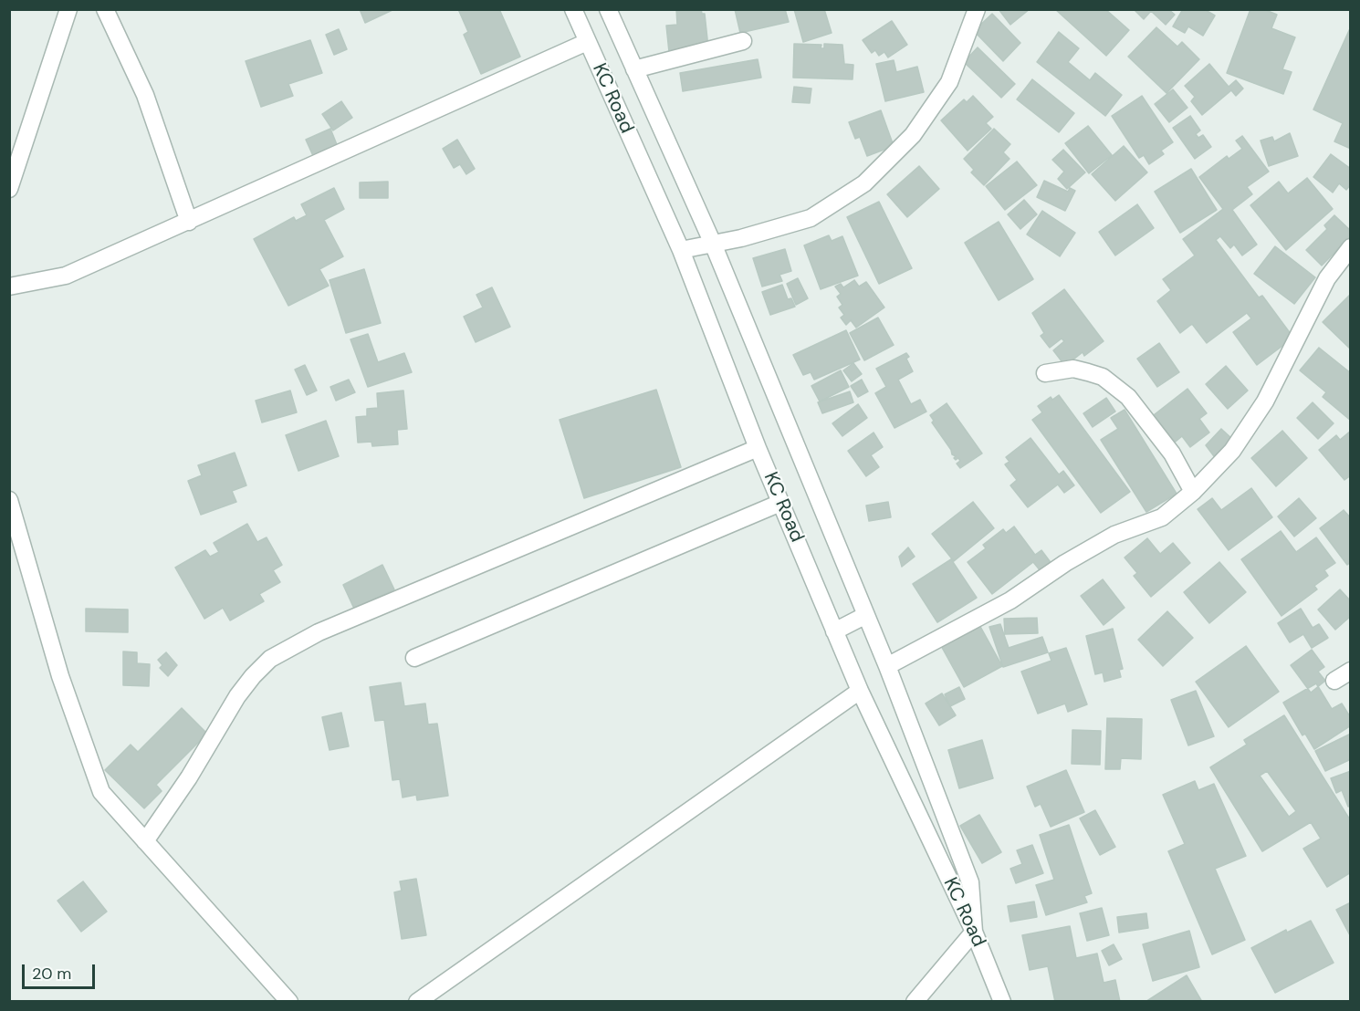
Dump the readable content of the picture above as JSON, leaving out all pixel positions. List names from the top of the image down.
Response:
{
  "streets": {
    "street": ["KC Road"]
  },
  "scale_bar": "20 m"
}
